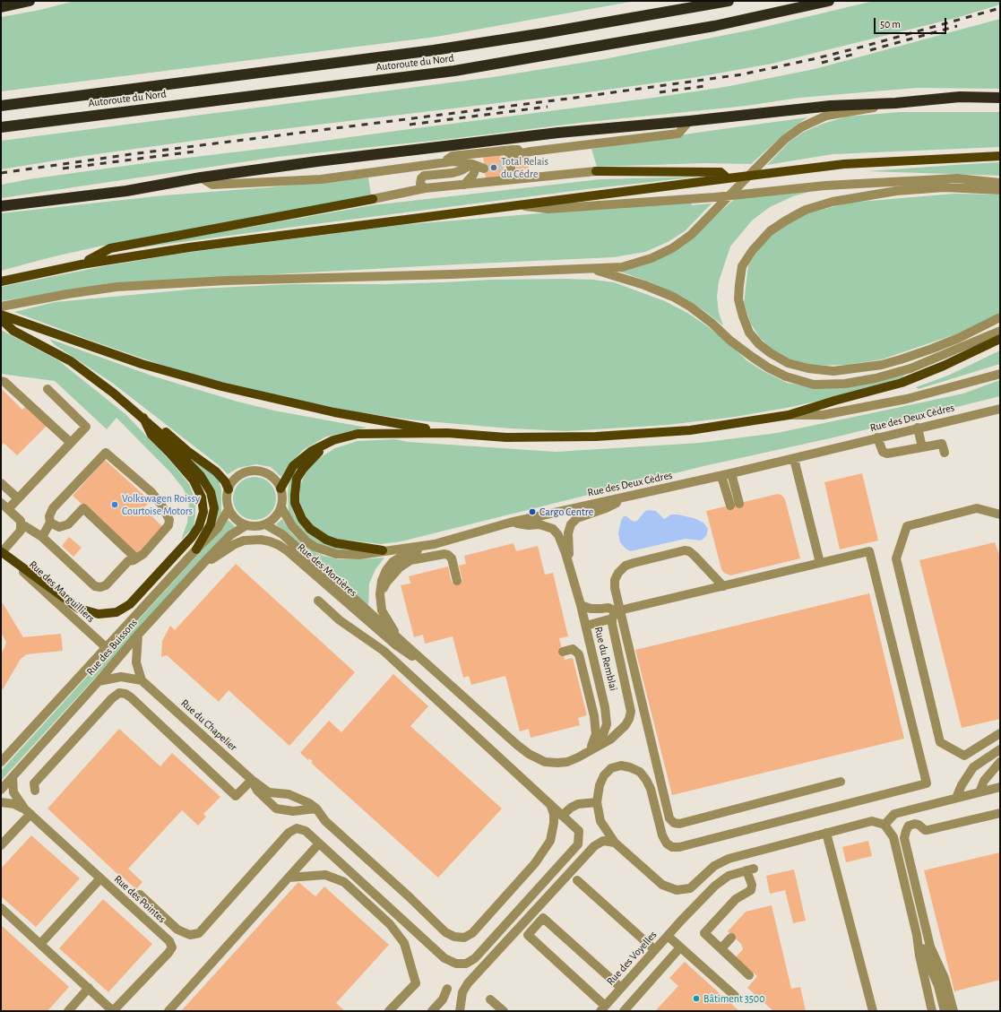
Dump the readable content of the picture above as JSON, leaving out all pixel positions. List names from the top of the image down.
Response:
{
  "streets": {
    "highway": ["Autoroute du Nord"],
    "street": [
      "Rue des Deux Cèdres",
      "Rue des Mortières",
      "Rue des Marguilliers",
      "Rue des Buissons",
      "Rue du Remblai",
      "Rue du Chapelier",
      "Rue des Pointes",
      "Rue des Voyelles"
    ]
  },
  "crossings": [
    ["Rue des Deux Cèdres", "Rue des Mortières"],
    ["Rue des Deux Cèdres", "Rue des Buissons"],
    ["Rue des Deux Cèdres", "Rue du Remblai"],
    ["Rue des Mortières", "Rue des Buissons"],
    ["Rue des Mortières", "Rue du Remblai"],
    ["Rue des Marguilliers", "Rue des Buissons"]
  ],
  "places": [
    "Total Relais du Cédre",
    "Volkswagen Roissy Courtoise Motors",
    "Cargo Centre",
    "Bâtiment 3500"
  ],
  "scale_bar": "50 m"
}
